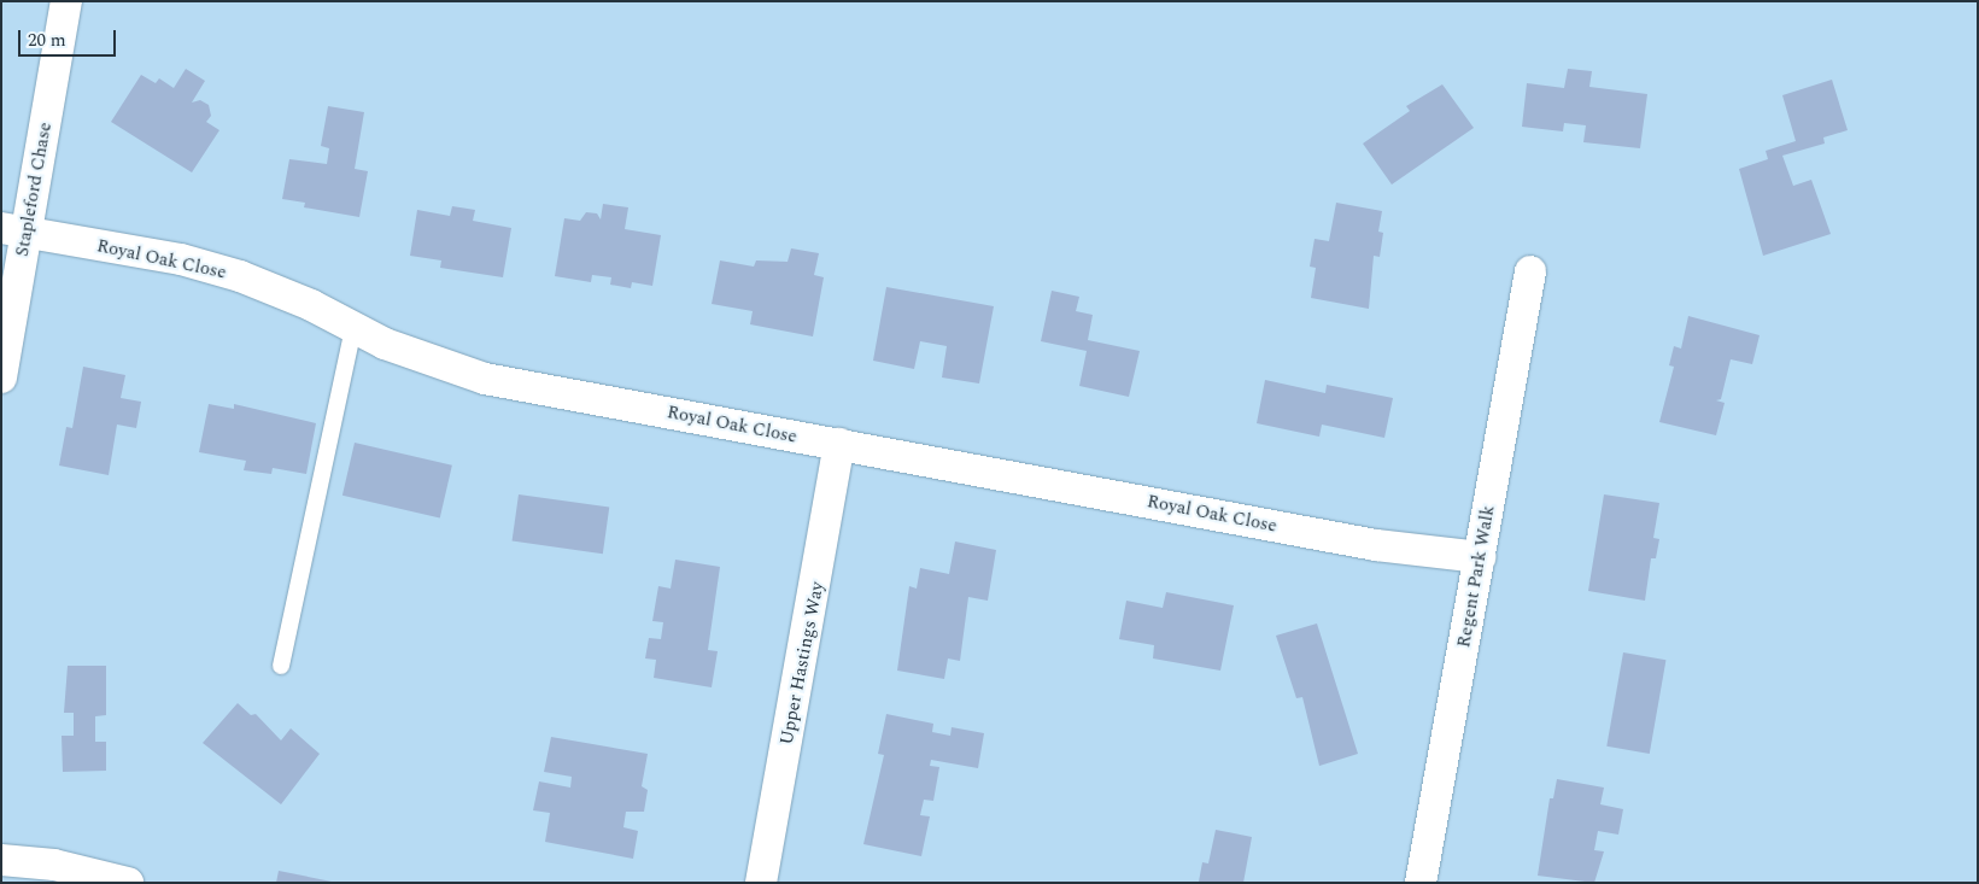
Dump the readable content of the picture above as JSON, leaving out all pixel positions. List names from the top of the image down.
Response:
{
  "streets": {
    "street": [
      "Stapleford Chase",
      "Royal Oak Close",
      "Regent Park Walk",
      "Upper Hastings Way"
    ]
  },
  "crossings": [
    ["Stapleford Chase", "Royal Oak Close"],
    ["Royal Oak Close", "Regent Park Walk"],
    ["Royal Oak Close", "Upper Hastings Way"]
  ],
  "scale_bar": "20 m"
}
